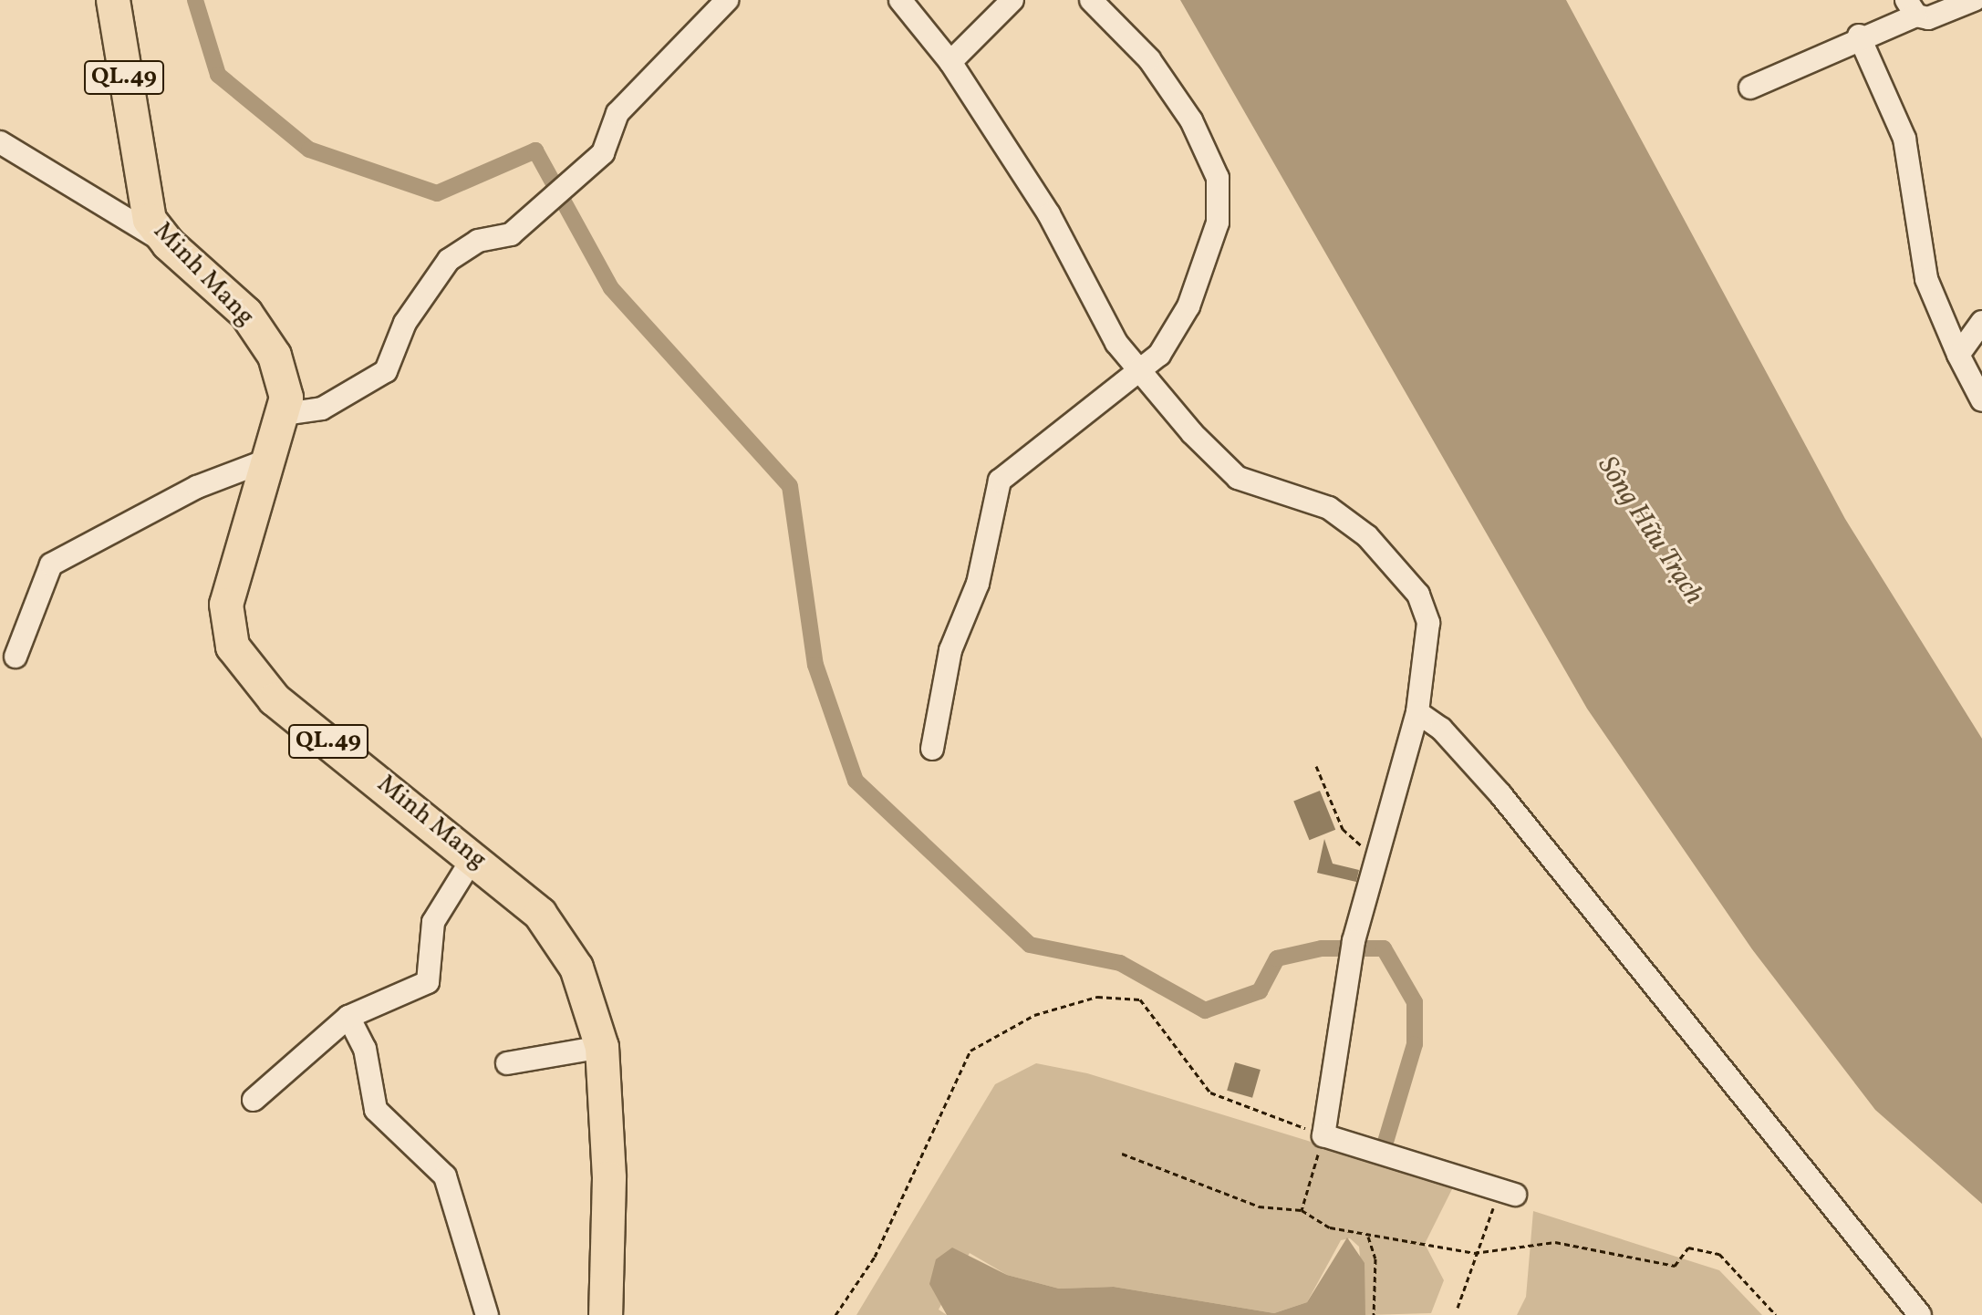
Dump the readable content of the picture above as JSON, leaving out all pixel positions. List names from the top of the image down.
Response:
{
  "streets": {
    "highway": ["QL.49", "Minh Mang"]
  },
  "water": ["Sông Hữu Trạch"]
}
